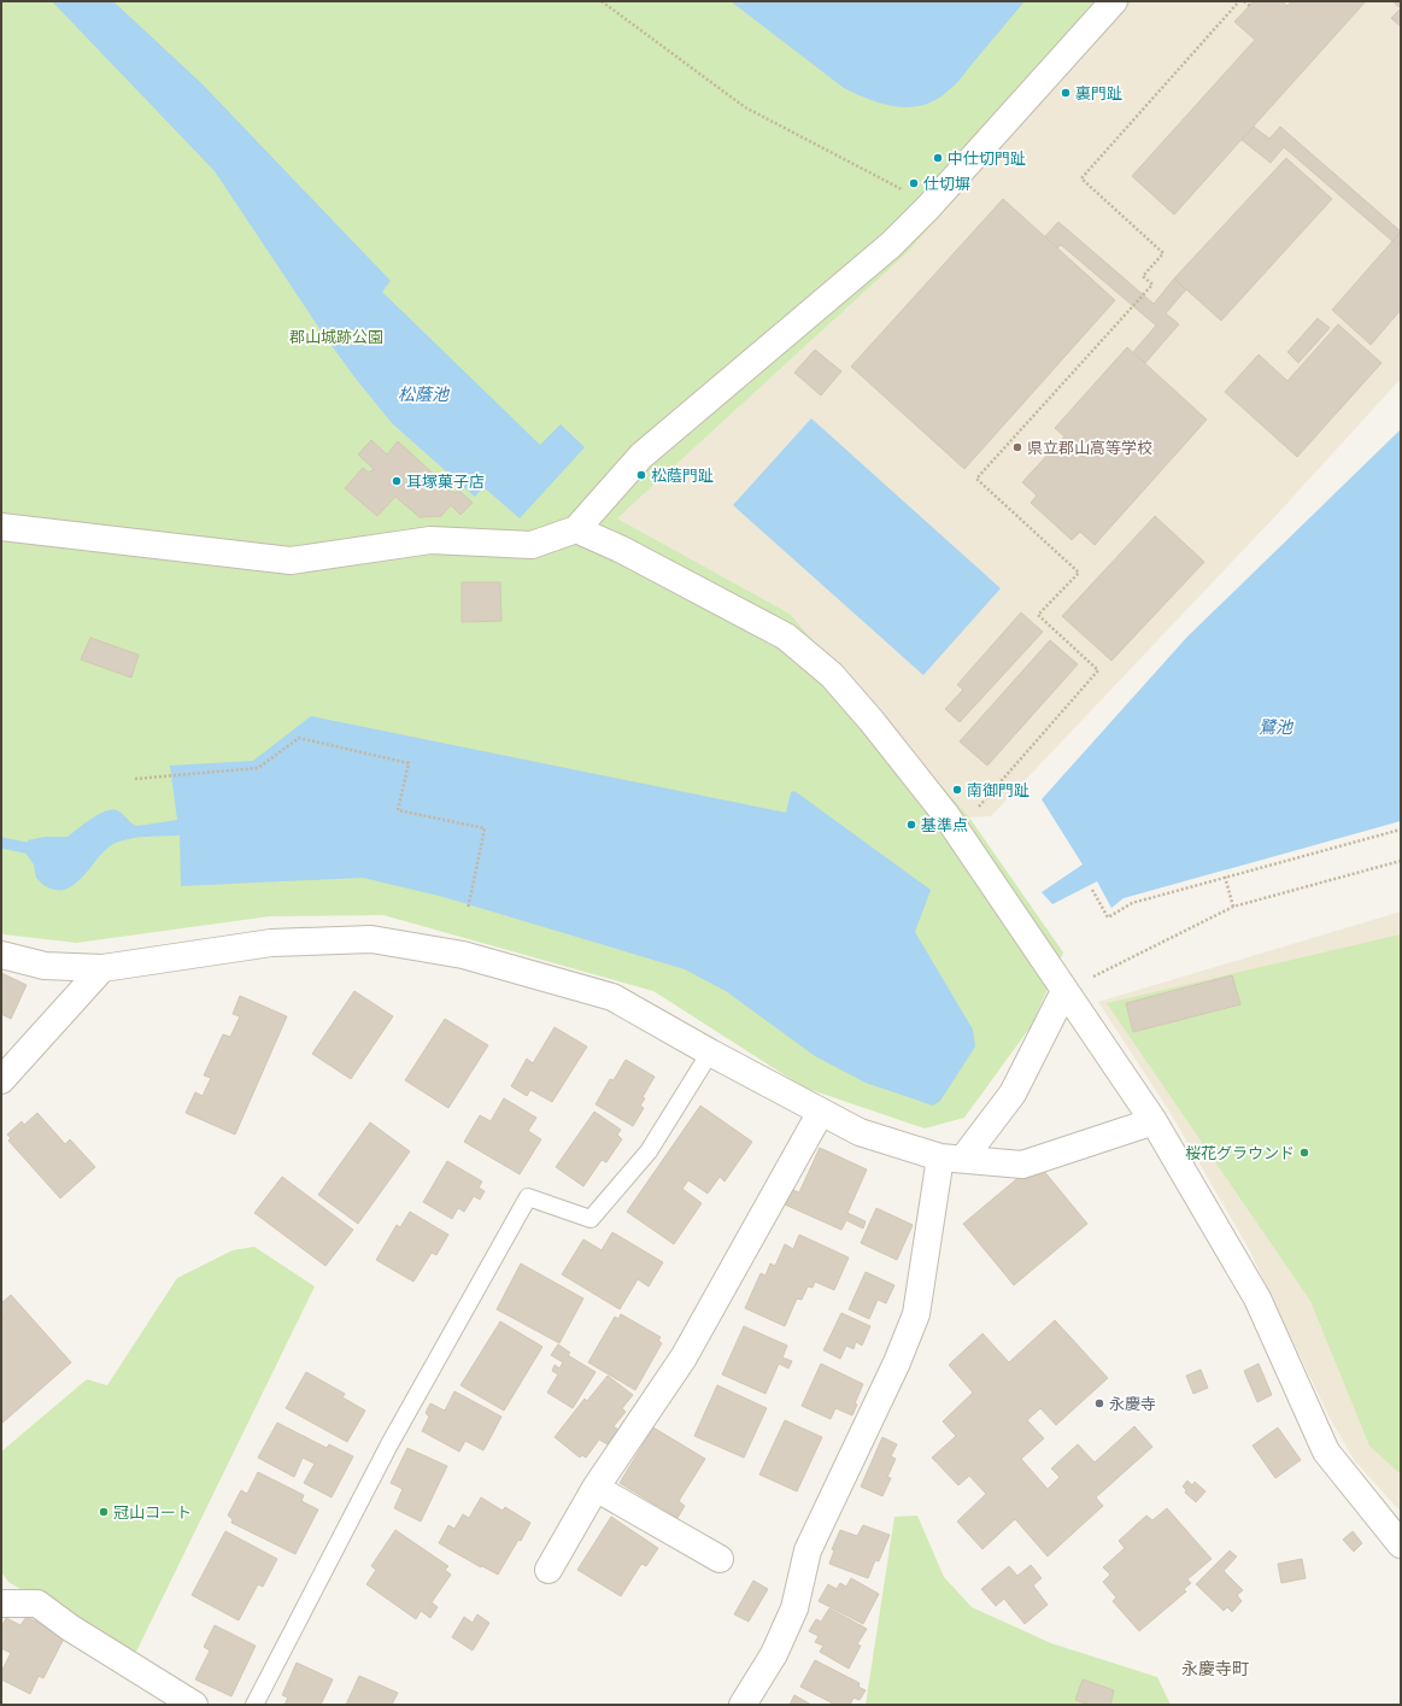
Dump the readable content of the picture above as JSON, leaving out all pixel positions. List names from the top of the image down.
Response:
{
  "districts": ["永慶寺町"],
  "water": ["松蔭池", "鷺池"],
  "parks": ["郡山城跡公園"],
  "places": [
    "裏門趾",
    "中仕切門趾",
    "仕切塀",
    "県立郡山高等学校",
    "松蔭門趾",
    "耳塚菓子店",
    "南御門趾",
    "基準点",
    "桜花グラウンド",
    "永慶寺",
    "冠山コート"
  ]
}
